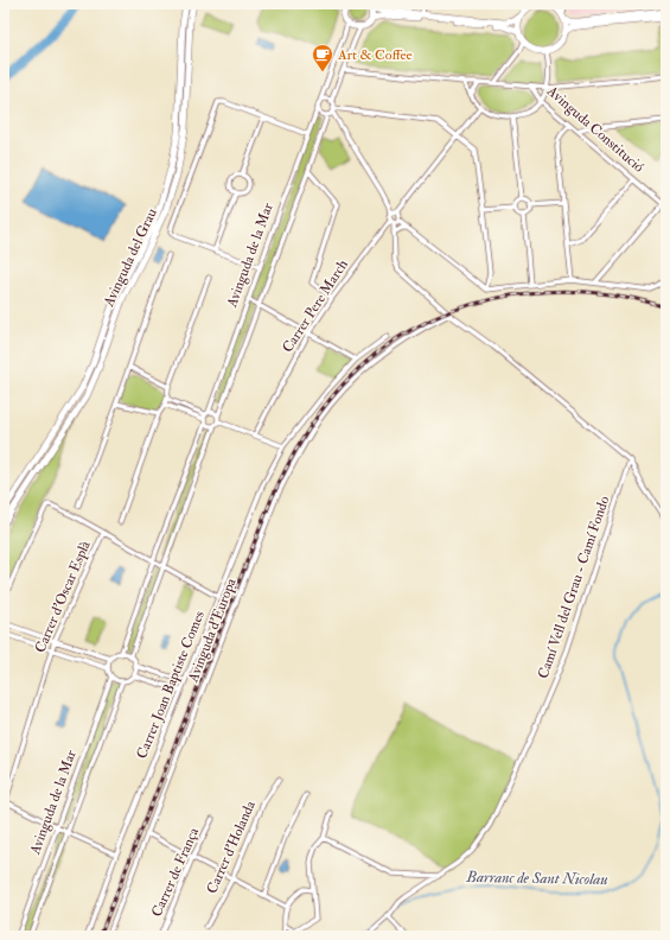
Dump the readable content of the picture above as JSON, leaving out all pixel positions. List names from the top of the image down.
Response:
{
  "streets": {
    "main road": ["Avinguda del Grau"],
    "street": [
      "Avinguda Constitució",
      "Avinguda de la Mar",
      "Carrer Pere March",
      "Camí Vell del Grau - Camí Fondo",
      "Carrer d'Oscar Esplà",
      "Avinguda d'Europa",
      "Carrer Joan Baptiste Comes",
      "Carrer d'Holanda",
      "Carrer de França"
    ]
  },
  "water": ["Barranc de Sant Nicolau"],
  "places": {
    "cafe": ["Art & Coffee"]
  }
}
